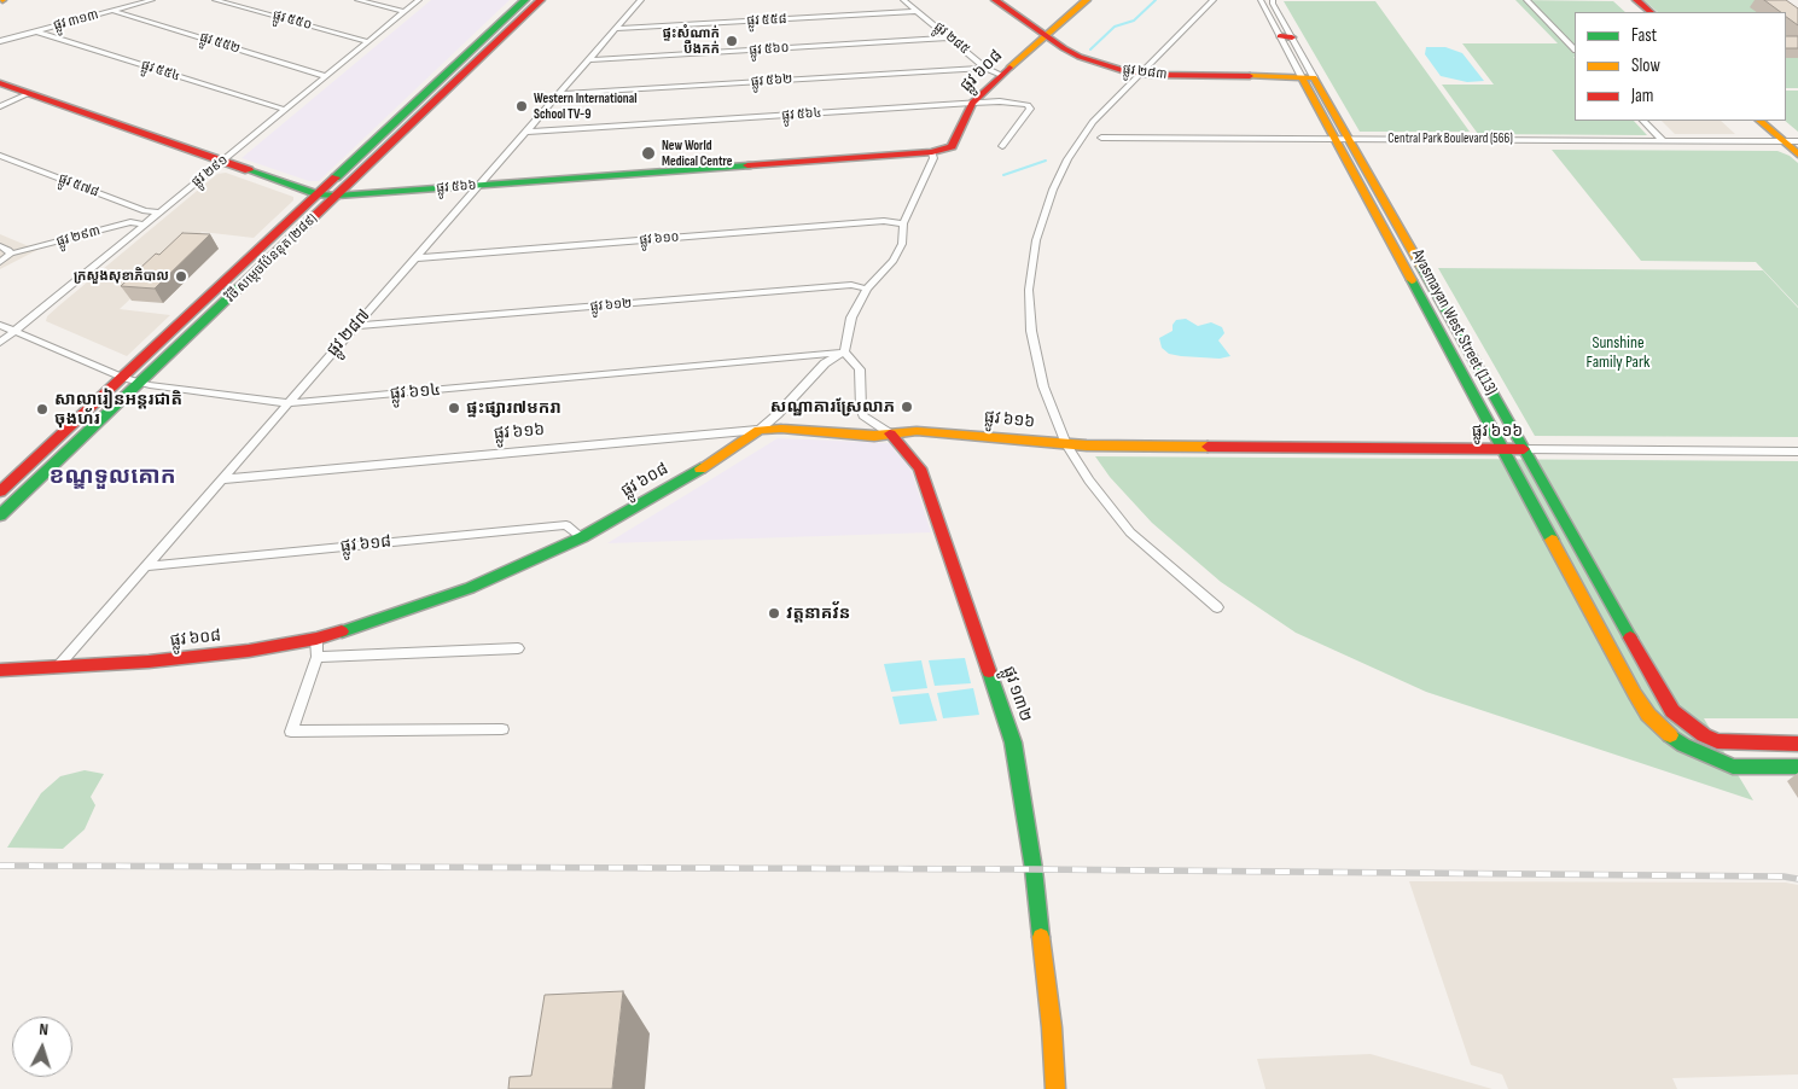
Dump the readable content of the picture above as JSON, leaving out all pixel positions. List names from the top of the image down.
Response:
{
  "streets": {
    "street": [
      "ផ្លូវ ៣១៣",
      "ផ្លូវ ៥៥០",
      "ផ្លូវ ៥៥៨",
      "ផ្លូវ ២៨៥",
      "ផ្លូវ ៥៥២",
      "ផ្លូវ ៥៦០",
      "ផ្លូវ ៥៥៤",
      "ផ្លូវ ៦០៨",
      "ផ្លូវ ២៨៣",
      "ផ្លូវ ៥៦២",
      "ផ្លូវ ៥៦៤",
      "Central Park Boulevard (566)",
      "ផ្លូវ ២៩១",
      "ផ្លូវ ៥៧៨",
      "ផ្លូវ ៥៦៦",
      "ផ្លូវ ២៩៣",
      "ផ្លូវ ៦១០",
      "វិថី សម្តេចប៉ែននុត (២៨៩)",
      "ផ្លូវ ៦១២",
      "Ayasmayan West Street (113)",
      "ផ្លូវ ២៨៧",
      "ផ្លូវ ៦១៤",
      "ផ្លូវ ៦១៦",
      "ផ្លូវ ៦១៨",
      "ផ្លូវ ១៣២"
    ]
  },
  "crossings": [
    ["ផ្លូវ ៣១៣", "ផ្លូវ ៥៥២"],
    ["ផ្លូវ ៣១៣", "ផ្លូវ ៥៥៤"],
    ["ផ្លូវ ៥៥០", "ផ្លូវ ២៩១"],
    ["ផ្លូវ ៥៥៨", "ផ្លូវ ២៨៥"],
    ["ផ្លូវ ៥៥៨", "ផ្លូវ ២៨៧"],
    ["ផ្លូវ ២៨៥", "ផ្លូវ ៥៦០"],
    ["ផ្លូវ ២៨៥", "ផ្លូវ ៦០៨"],
    ["ផ្លូវ ២៨៥", "ផ្លូវ ៥៦២"],
    ["ផ្លូវ ៥៥២", "ផ្លូវ ២៩១"],
    ["ផ្លូវ ៥៦០", "ផ្លូវ ២៨៧"],
    ["ផ្លូវ ៥៥៤", "ផ្លូវ ២៩១"],
    ["ផ្លូវ ៦០៨", "ផ្លូវ ២៨៣"],
    ["ផ្លូវ ៦០៨", "ផ្លូវ ៥៦៤"],
    ["ផ្លូវ ៦០៨", "ផ្លូវ ៥៦៦"],
    ["ផ្លូវ ៦០៨", "ផ្លូវ ២៨៧"],
    ["ផ្លូវ ៦០៨", "ផ្លូវ ៦១៤"],
    ["ផ្លូវ ៦០៨", "ផ្លូវ ៦១៦"],
    ["ផ្លូវ ៦០៨", "ផ្លូវ ៦១៨"],
    ["ផ្លូវ ៦០៨", "ផ្លូវ ១៣២"],
    ["ផ្លូវ ២៨៣", "Ayasmayan West Street (113)"],
    ["ផ្លូវ ៥៦២", "ផ្លូវ ២៨៧"],
    ["ផ្លូវ ៥៦៤", "ផ្លូវ ២៨៧"],
    ["Central Park Boulevard (566)", "Ayasmayan West Street (113)"],
    ["ផ្លូវ ២៩១", "ផ្លូវ ៥៧៨"],
    ["ផ្លូវ ២៩១", "ផ្លូវ ៥៦៦"],
    ["ផ្លូវ ២៩១", "ផ្លូវ ២៩៣"],
    ["ផ្លូវ ២៩១", "ផ្លូវ ៦១៤"],
    ["ផ្លូវ ៥៦៦", "វិថី សម្តេចប៉ែននុត (២៨៩)"],
    ["ផ្លូវ ៥៦៦", "ផ្លូវ ២៨៧"],
    ["ផ្លូវ ៦១០", "ផ្លូវ ២៨៧"],
    ["វិថី សម្តេចប៉ែននុត (២៨៩)", "ផ្លូវ ៦១៤"],
    ["ផ្លូវ ៦១២", "ផ្លូវ ២៨៧"],
    ["Ayasmayan West Street (113)", "ផ្លូវ ៦១៦"],
    ["ផ្លូវ ២៨៧", "ផ្លូវ ៦១៤"],
    ["ផ្លូវ ២៨៧", "ផ្លូវ ៦១៦"],
    ["ផ្លូវ ២៨៧", "ផ្លូវ ៦១៨"],
    ["ផ្លូវ ៦១៤", "ផ្លូវ ១៣២"],
    ["ផ្លូវ ៦១៦", "ផ្លូវ ១៣២"]
  ],
  "districts": ["ខណ្ឌទួលគោក"],
  "parks": ["Sunshine Family Park"],
  "places": [
    "ផ្ទះសំណាក់ បឹងកក់",
    "Western International School TV-9",
    "New World Medical Centre",
    "ក្រសួងសុខាភិបាល",
    "សណ្ឋាគារស្រែលាភ",
    "ផ្ទះផ្សារ៧មករា",
    "សាលារៀនអន្តរជាតិ ចុងហ័រ",
    "វត្តនាគវ័ន"
  ],
  "legend": ["Fast", "Slow", "Jam"],
  "north": "top"
}
